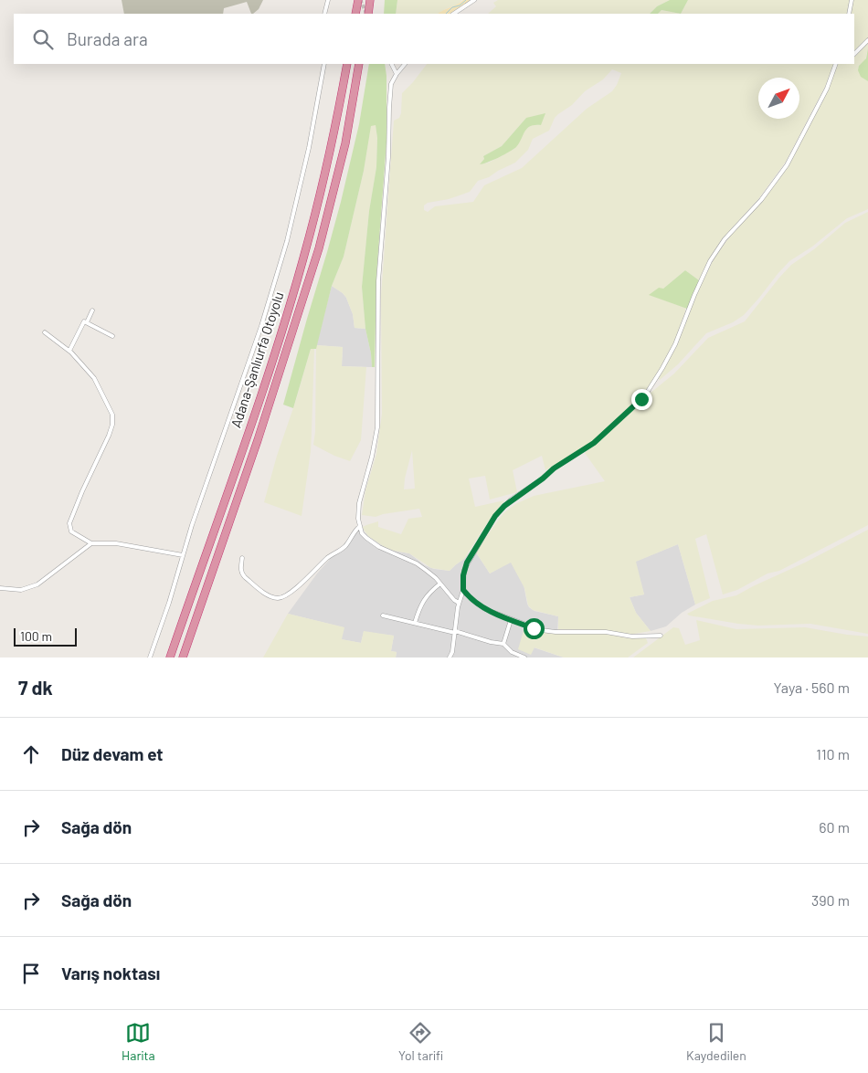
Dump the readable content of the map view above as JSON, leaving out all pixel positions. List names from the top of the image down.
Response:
{
  "streets": {
    "highway": ["Adana-Şanlıurfa Otoyolu"]
  },
  "scale_bar": "100 m",
  "north": "top right",
  "page": {
    "search": "Burada ara",
    "scale": "100 m",
    "heading": ["7 dk", "Yaya · 560 m"],
    "list": [
      ["Düz devam et", "110 m"],
      ["Sağa dön", "60 m"],
      ["Sağa dön", "390 m"],
      "Varış noktası"
    ],
    "nav": ["Harita", "Yol tarifi", "Kaydedilen"]
  }
}
